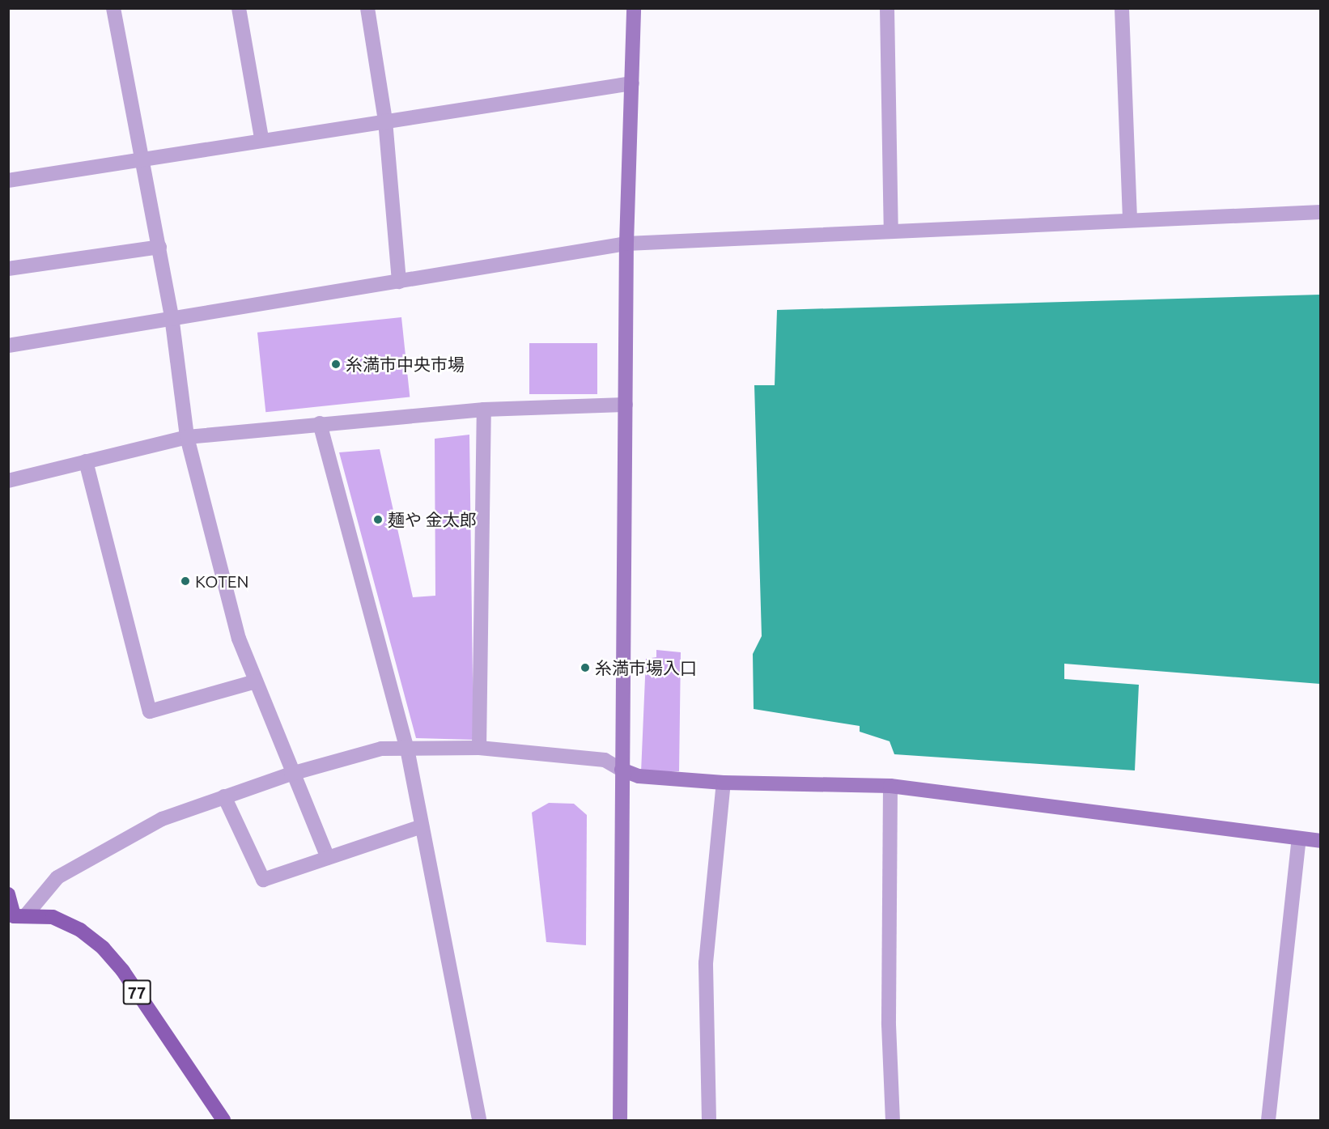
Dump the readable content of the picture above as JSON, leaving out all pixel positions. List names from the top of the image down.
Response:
{
  "streets": {
    "main road": ["77"]
  },
  "places": [
    "糸満市中央市場",
    "麺や 金太郎",
    "KOTEN",
    "糸満市場入口"
  ]
}
